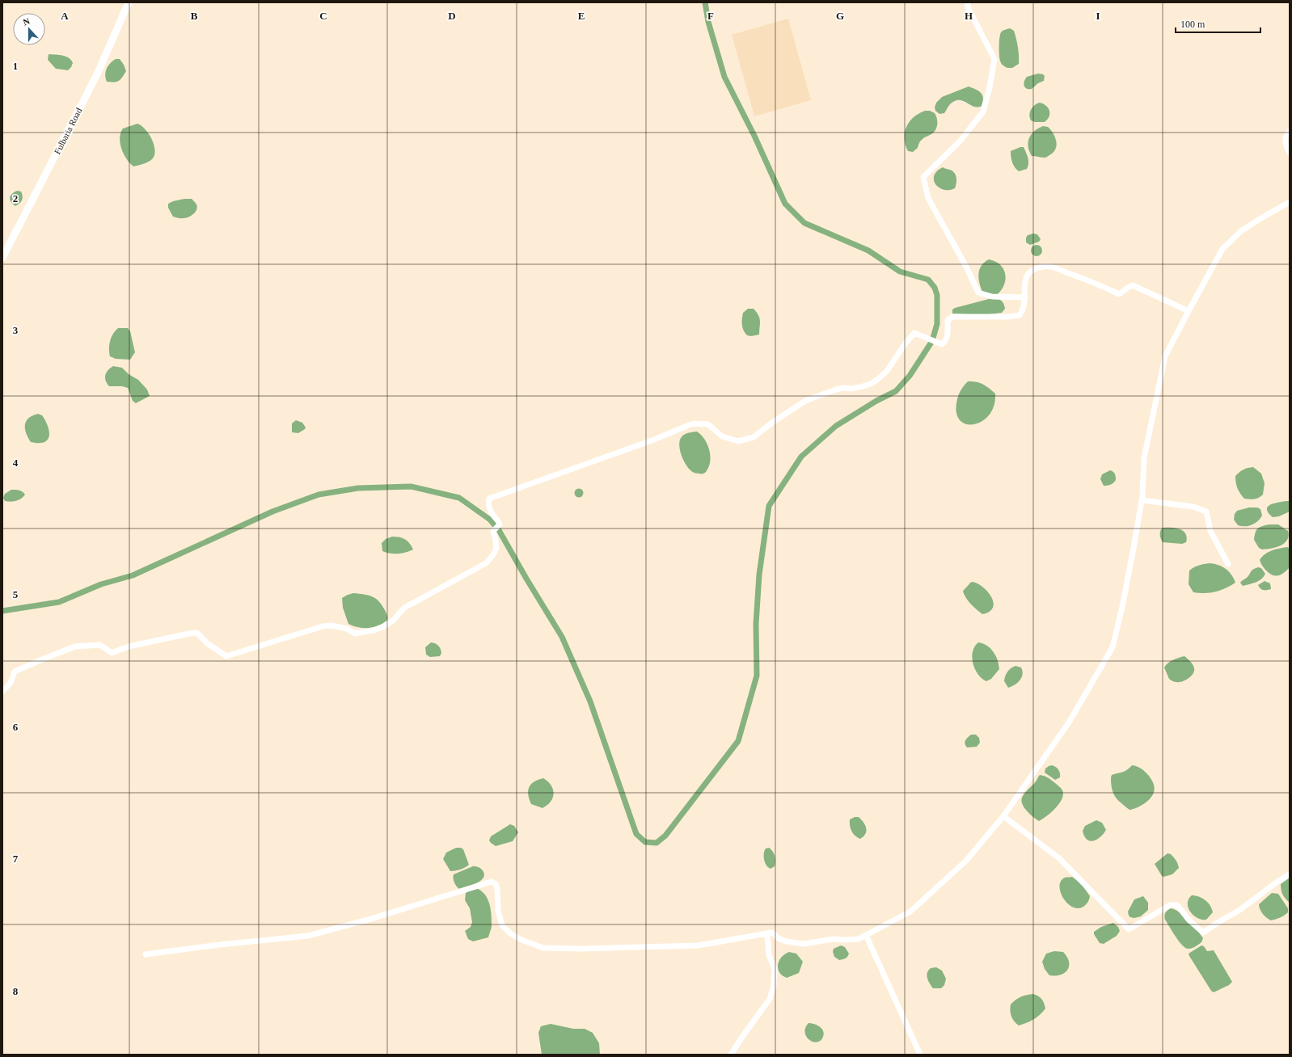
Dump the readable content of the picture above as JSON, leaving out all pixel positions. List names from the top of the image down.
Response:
{
  "streets": {
    "main road": ["Fulbaria Road"]
  },
  "scale_bar": "100 m",
  "north": "top",
  "grid": {
    "columns": [
      "A",
      "B",
      "C",
      "D",
      "E",
      "F",
      "G",
      "H",
      "I"
    ],
    "rows": [
      "1",
      "2",
      "3",
      "4",
      "5",
      "6",
      "7",
      "8"
    ]
  }
}
